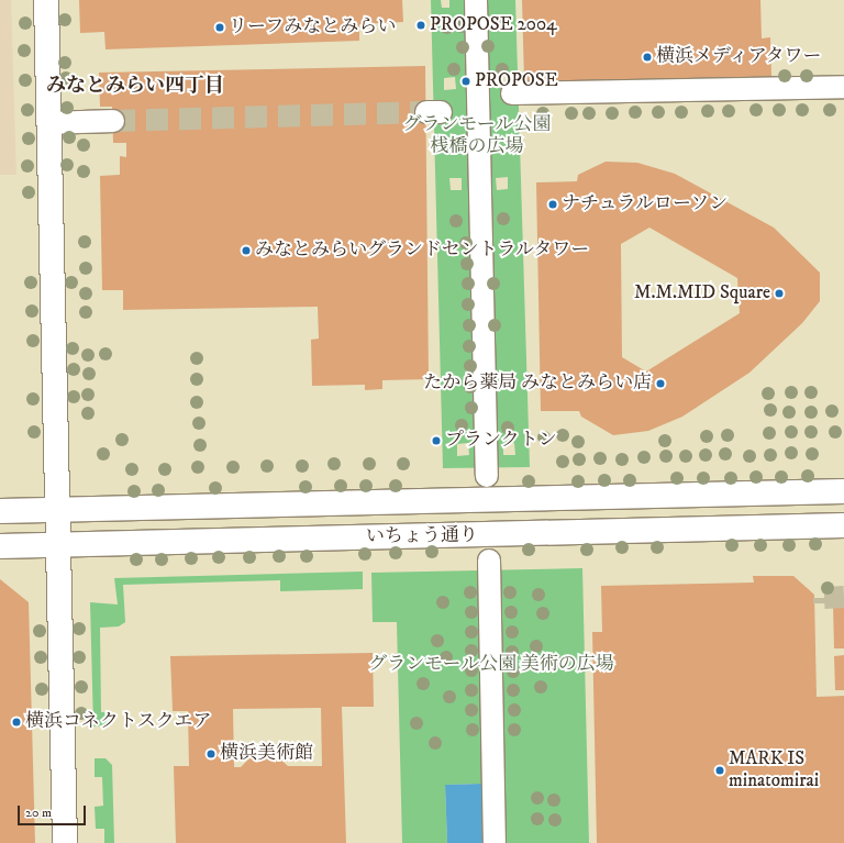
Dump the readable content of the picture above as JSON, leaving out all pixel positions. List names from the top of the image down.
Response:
{
  "streets": {
    "street": ["いちょう通り"]
  },
  "districts": ["みなとみらい四丁目"],
  "parks": ["グランモール公園 桟橋の広場", "グランモール公園 美術の広場"],
  "places": [
    "PROPOSE 2004",
    "リーフみなとみらい",
    "横浜メディアタワー",
    "PROPOSE",
    "ナチュラルローソン",
    "みなとみらいグランドセントラルタワー",
    "M.M.MID Square",
    "たから薬局 みなとみらい店",
    "プランクトン",
    "横浜コネクトスクエア",
    "横浜美術館",
    "MARK IS minatomirai"
  ],
  "scale_bar": "20 m"
}
